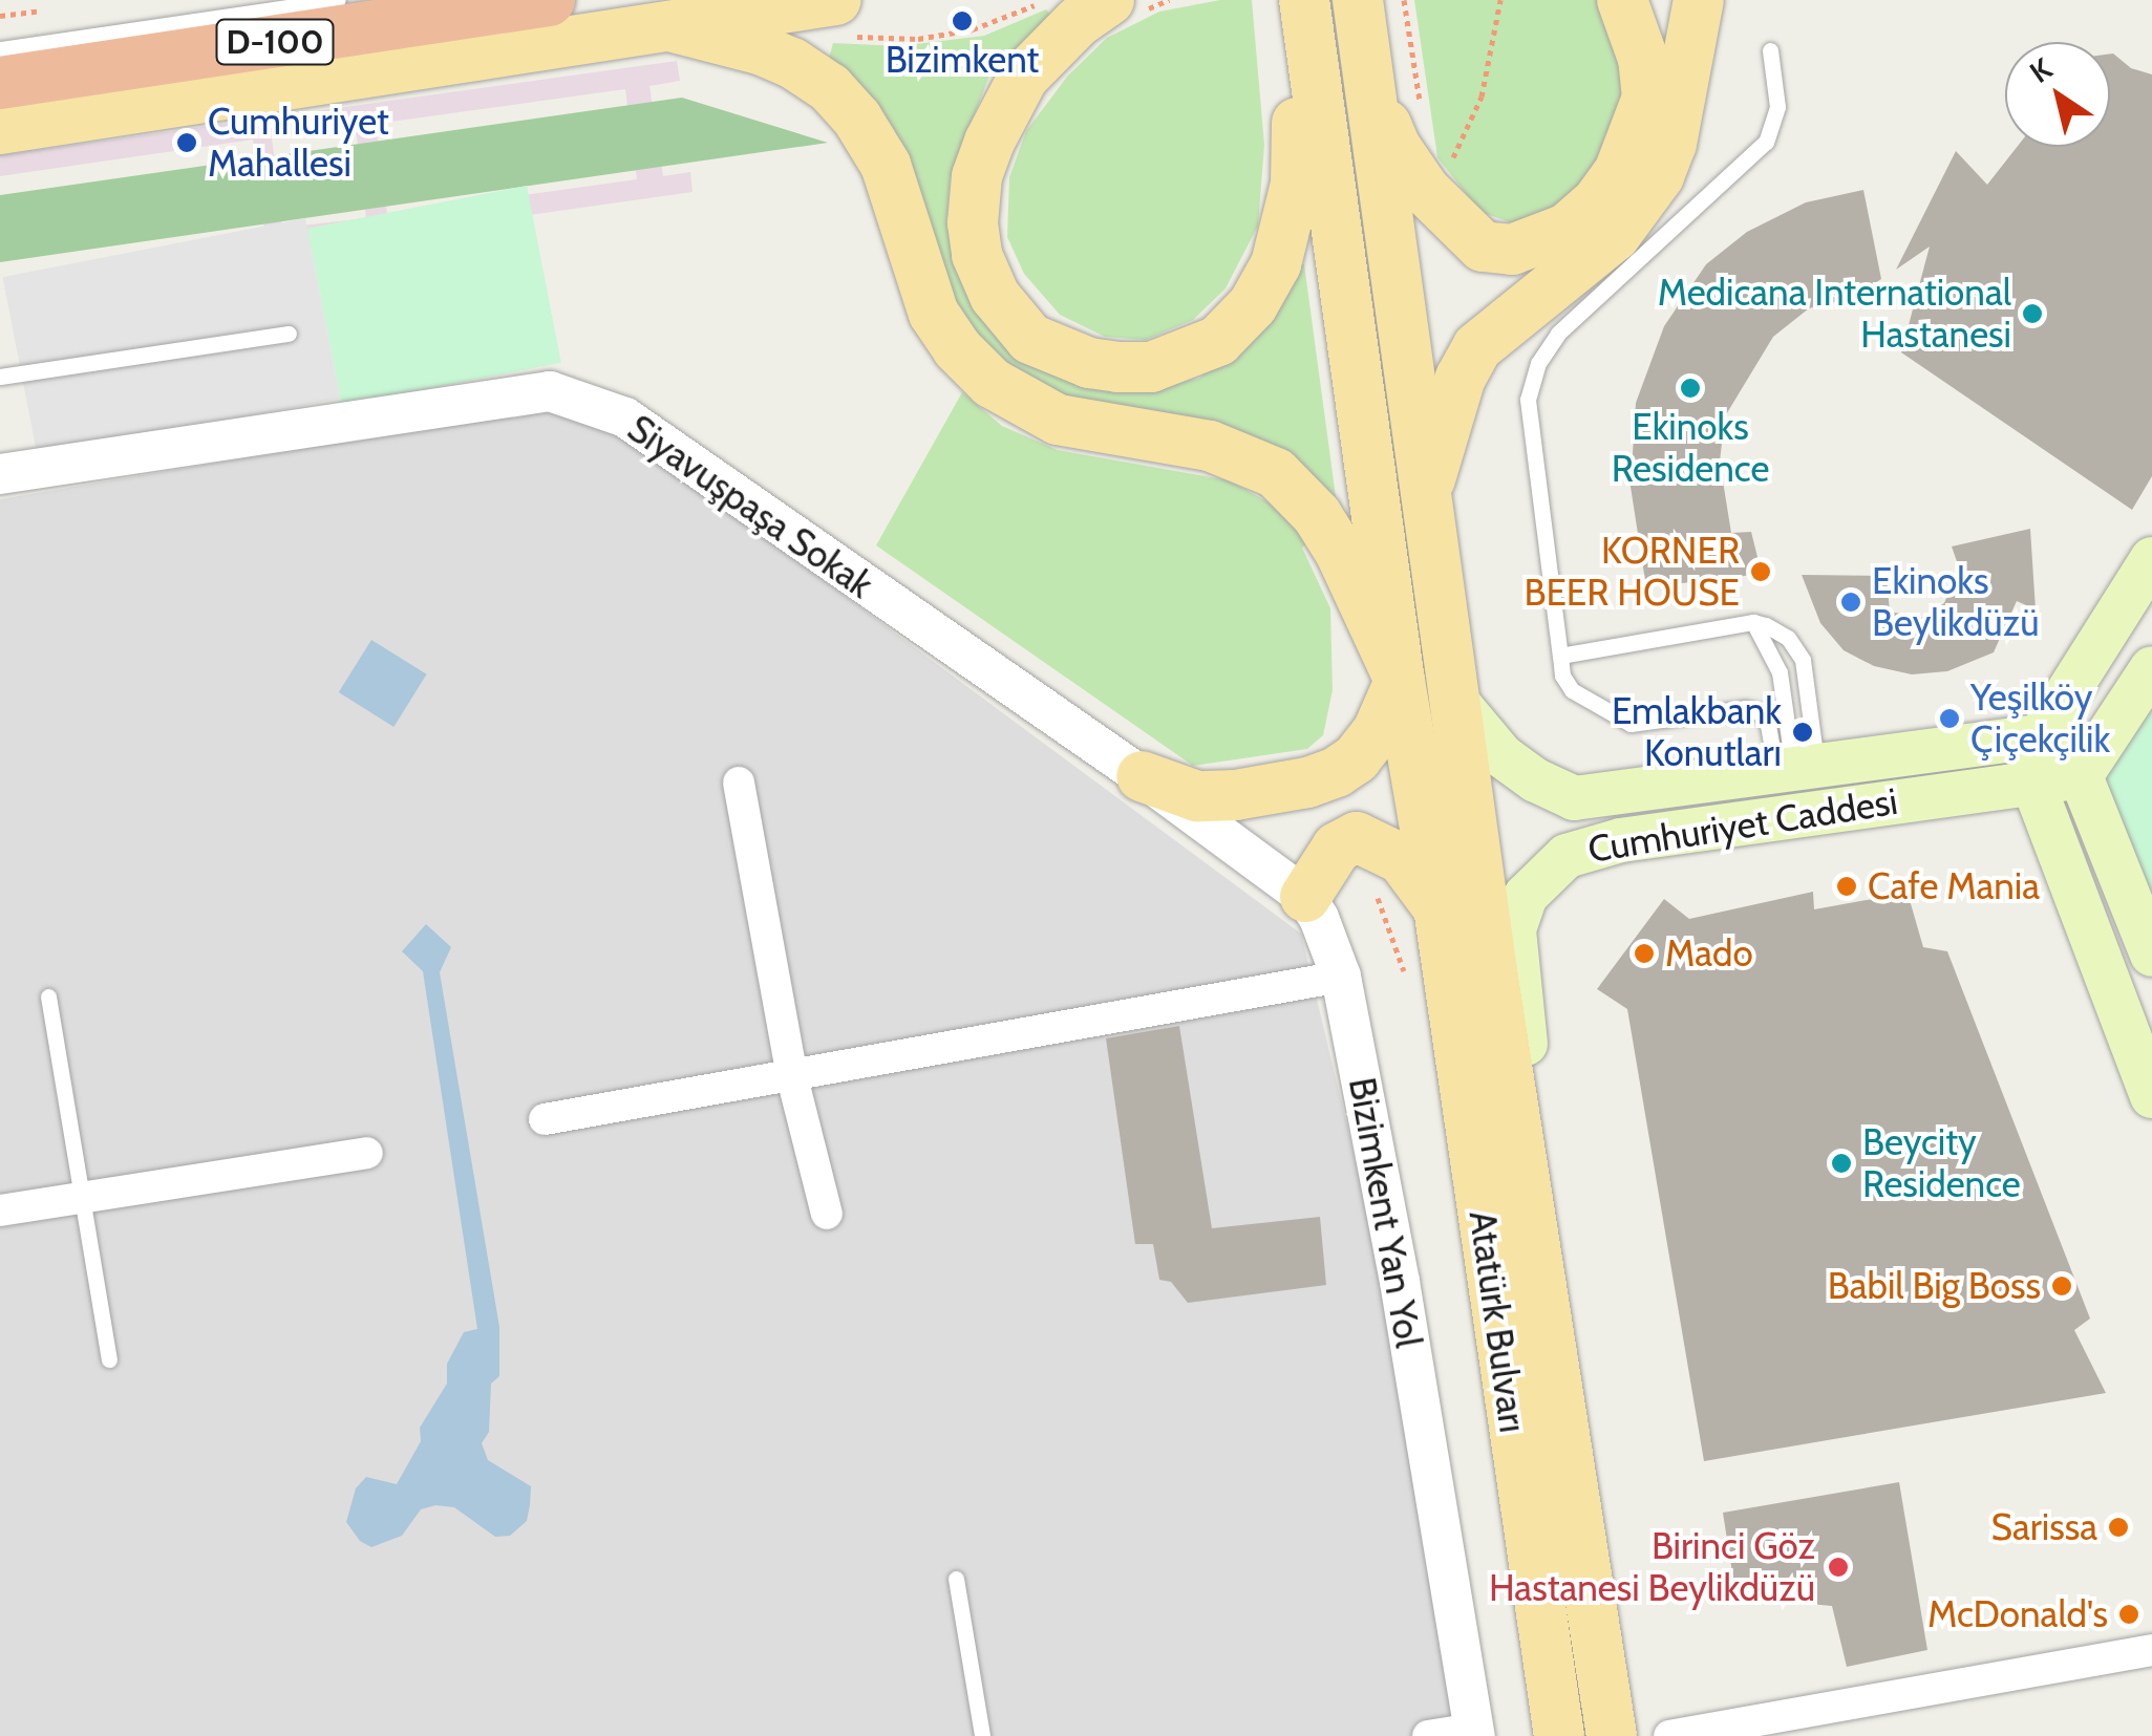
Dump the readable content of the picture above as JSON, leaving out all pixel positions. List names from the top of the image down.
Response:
{
  "streets": {
    "highway": ["D-100"],
    "main road": ["Cumhuriyet Caddesi", "Atatürk Bulvarı"],
    "street": ["Siyavuşpaşa Sokak", "Bizimkent Yan Yol"]
  },
  "crossings": [
    ["Siyavuşpaşa Sokak", "Bizimkent Yan Yol"],
    ["Cumhuriyet Caddesi", "Atatürk Bulvarı"]
  ],
  "places": [
    "Bizimkent",
    "Cumhuriyet Mahallesi",
    "Medicana International Hastanesi",
    "Ekinoks Residence",
    "KORNER BEER HOUSE",
    "Ekinoks Beylikdüzü",
    "Yeşilköy Çiçekçilik",
    "Emlakbank Konutları",
    "Cafe Mania",
    "Mado",
    "Beycity Residence",
    "Babil Big Boss",
    "Sarissa",
    "Birinci Göz Hastanesi Beylikdüzü",
    "McDonald's"
  ],
  "north": "top left"
}
